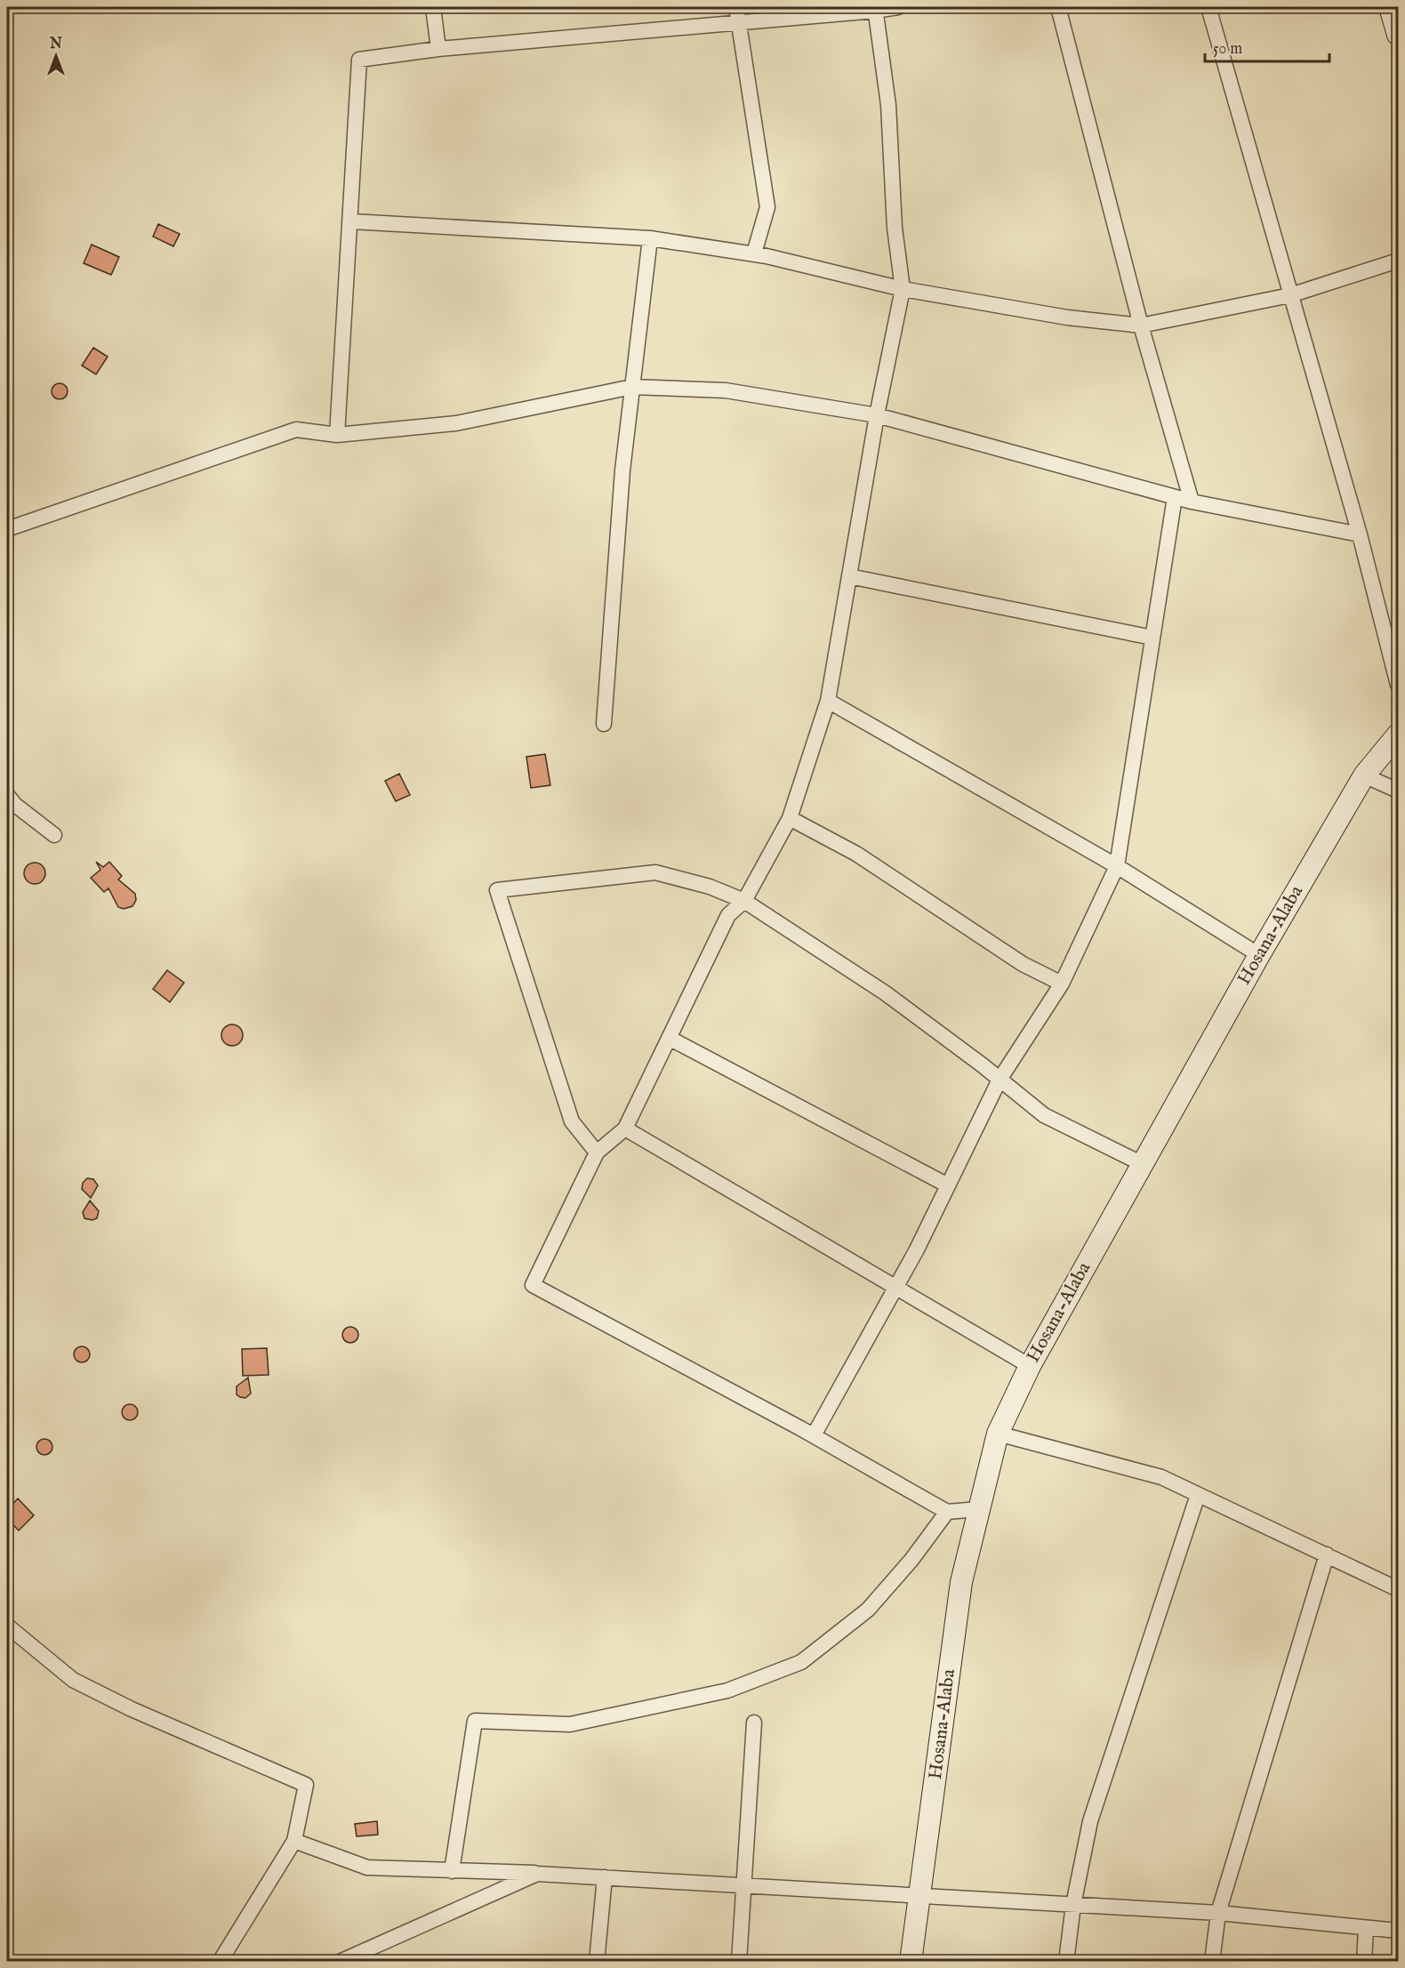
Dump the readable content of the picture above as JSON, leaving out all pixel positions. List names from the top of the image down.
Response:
{
  "streets": {
    "main road": ["Hosana-Alaba"]
  },
  "scale_bar": "50 m",
  "north": "top"
}
